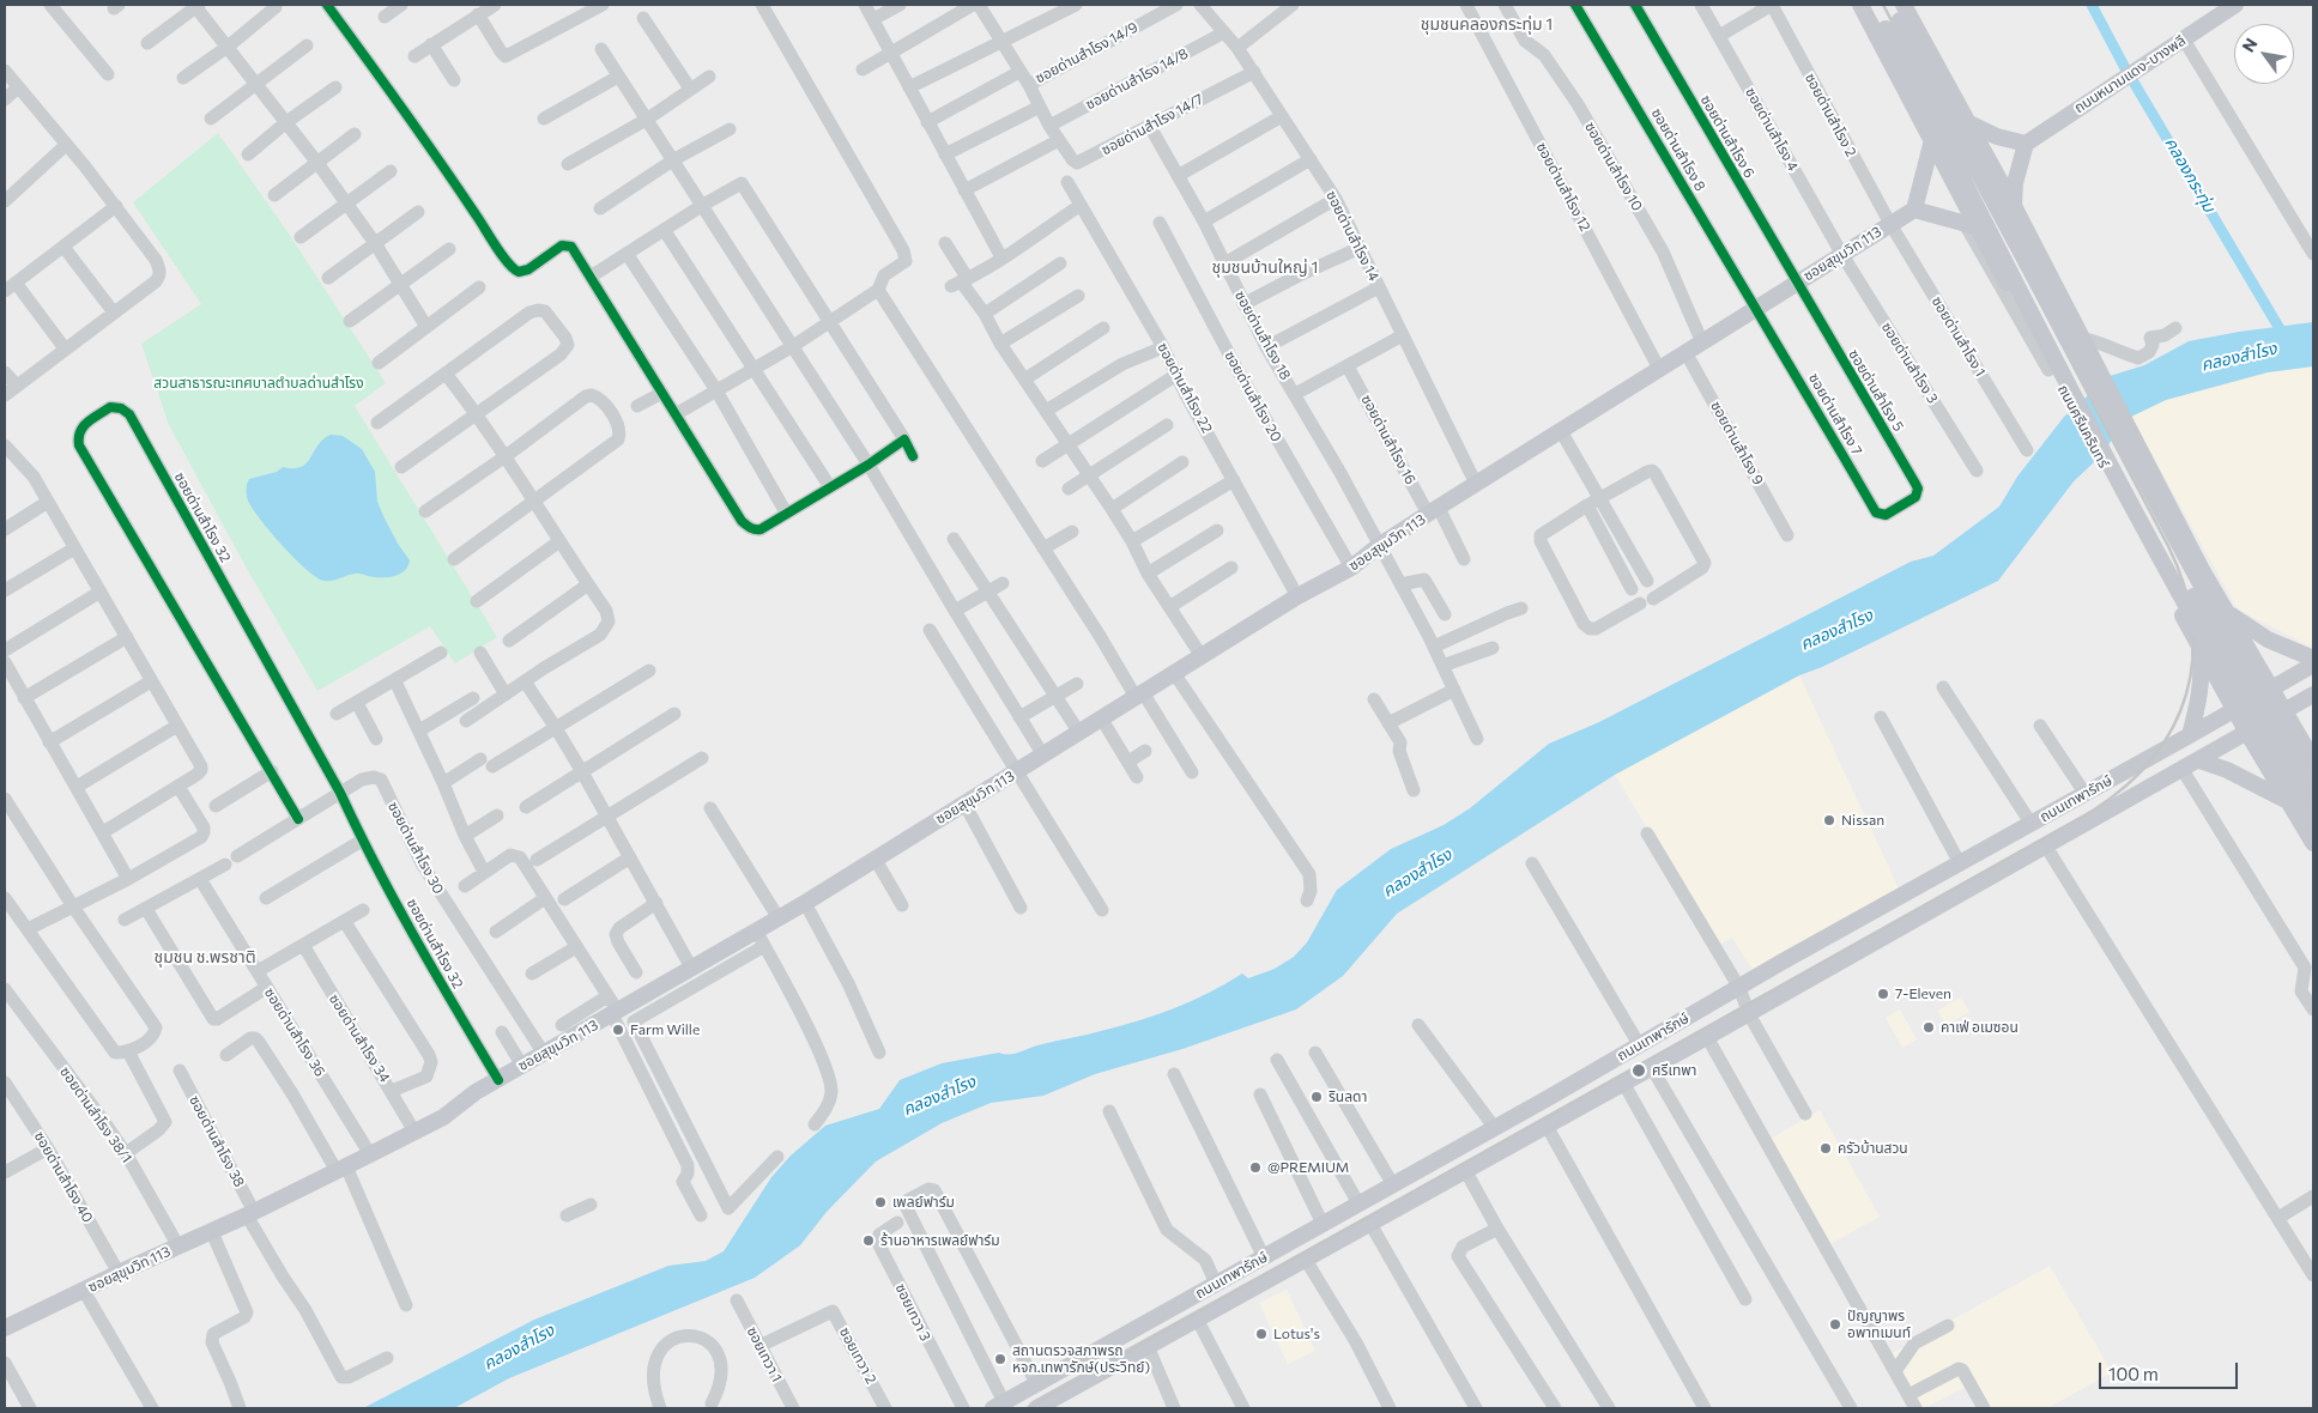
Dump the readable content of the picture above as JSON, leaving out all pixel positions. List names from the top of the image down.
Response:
{
  "streets": {
    "main road": [
      "ถนนหนามแดง-บางพลี",
      "ซอยสุขุมวิท 113",
      "ถนนศรีนครินทร์",
      "ถนนเทพารักษ์"
    ],
    "street": [
      "ซอยด่านสำโรง 14/9",
      "ซอยด่านสำโรง 14/8",
      "ซอยด่านสำโรง 2",
      "ซอยด่านสำโรง 14/7",
      "ซอยด่านสำโรง 4",
      "ซอยด่านสำโรง 6",
      "ซอยด่านสำโรง 8",
      "ซอยด่านสำโรง 10",
      "ซอยด่านสำโรง 12",
      "ซอยด่านสำโรง 14",
      "ซอยด่านสำโรง 18",
      "ซอยด่านสำโรง 1",
      "ซอยด่านสำโรง 3",
      "ซอยด่านสำโรง 22",
      "ซอยด่านสำโรง 5",
      "ซอยด่านสำโรง 20",
      "ซอยด่านสำโรง 7",
      "ซอยด่านสำโรง 16",
      "ซอยด่านสำโรง 9",
      "ซอยด่านสำโรง 32",
      "ซอยด่านสำโรง 30",
      "ซอยด่านสำโรง 36",
      "ซอยด่านสำโรง 34",
      "ซอยด่านสำโรง 38/1",
      "ซอยด่านสำโรง 38",
      "ซอยด่านสำโรง 40",
      "ซอยเทวา 3",
      "ซอยเทวา 1",
      "ซอยเทวา 2"
    ]
  },
  "crossings": [
    ["ซอยด่านสำโรง 14/8", "ซอยด่านสำโรง 14"],
    ["ซอยด่านสำโรง 2", "ซอยสุขุมวิท 113"],
    ["ซอยด่านสำโรง 2", "ซอยด่านสำโรง 1"],
    ["ซอยด่านสำโรง 14/7", "ซอยด่านสำโรง 14"],
    ["ซอยด่านสำโรง 14/7", "ซอยด่านสำโรง 18"],
    ["ซอยด่านสำโรง 4", "ซอยสุขุมวิท 113"],
    ["ซอยด่านสำโรง 4", "ซอยด่านสำโรง 3"],
    ["ซอยด่านสำโรง 6", "ซอยสุขุมวิท 113"],
    ["ซอยด่านสำโรง 6", "ซอยด่านสำโรง 5"],
    ["ซอยด่านสำโรง 8", "ซอยสุขุมวิท 113"],
    ["ซอยด่านสำโรง 8", "ซอยด่านสำโรง 7"],
    ["ซอยด่านสำโรง 10", "ซอยสุขุมวิท 113"],
    ["ซอยด่านสำโรง 12", "ซอยสุขุมวิท 113"],
    ["ซอยด่านสำโรง 14", "ซอยสุขุมวิท 113"],
    ["ซอยสุขุมวิท 113", "ซอยด่านสำโรง 18"],
    ["ซอยสุขุมวิท 113", "ซอยด่านสำโรง 1"],
    ["ซอยสุขุมวิท 113", "ซอยด่านสำโรง 3"],
    ["ซอยสุขุมวิท 113", "ซอยด่านสำโรง 22"],
    ["ซอยสุขุมวิท 113", "ซอยด่านสำโรง 5"],
    ["ซอยสุขุมวิท 113", "ซอยด่านสำโรง 20"],
    ["ซอยสุขุมวิท 113", "ซอยด่านสำโรง 7"],
    ["ซอยสุขุมวิท 113", "ซอยด่านสำโรง 16"],
    ["ซอยสุขุมวิท 113", "ซอยด่านสำโรง 9"],
    ["ซอยสุขุมวิท 113", "ซอยด่านสำโรง 32"],
    ["ซอยสุขุมวิท 113", "ซอยด่านสำโรง 30"],
    ["ซอยสุขุมวิท 113", "ซอยด่านสำโรง 36"],
    ["ซอยสุขุมวิท 113", "ซอยด่านสำโรง 34"],
    ["ซอยสุขุมวิท 113", "ซอยด่านสำโรง 38/1"],
    ["ซอยสุขุมวิท 113", "ซอยด่านสำโรง 38"],
    ["ซอยสุขุมวิท 113", "ซอยด่านสำโรง 40"],
    ["ซอยด่านสำโรง 5", "ซอยด่านสำโรง 7"],
    ["ถนนศรีนครินทร์", "ถนนเทพารักษ์"],
    ["ซอยด่านสำโรง 32", "ซอยด่านสำโรง 30"],
    ["ซอยด่านสำโรง 30", "ซอยด่านสำโรง 36"],
    ["ซอยเทวา 1", "ซอยเทวา 2"]
  ],
  "districts": ["ชุมชนคลองกระทุ่ม 1", "ชุมชนบ้านใหญ่ 1", "ชุมชน ช.พรชาติ"],
  "water": ["คลองกระทุ่ม", "คลองสำโรง"],
  "parks": ["สวนสาธารณะเทศบาลตำบลด่านสำโรง"],
  "places": [
    "Nissan",
    "7-Eleven",
    "คาเฟ่ อเมซอน",
    "Farm Wille",
    "ศรีเทพา",
    "รินลดา",
    "ครัวบ้านสวน",
    "@PREMIUM",
    "เพลย์ฟาร์ม",
    "ร้านอาหารเพลย์ฟาร์ม",
    "ปัญญาพร อพาทเมนท์",
    "Lotus's",
    "สถานตรวจสภาพรถ หจก.เทพารักษ์(ประวิทย์)"
  ],
  "scale_bar": "100 m",
  "north": "top left"
}
